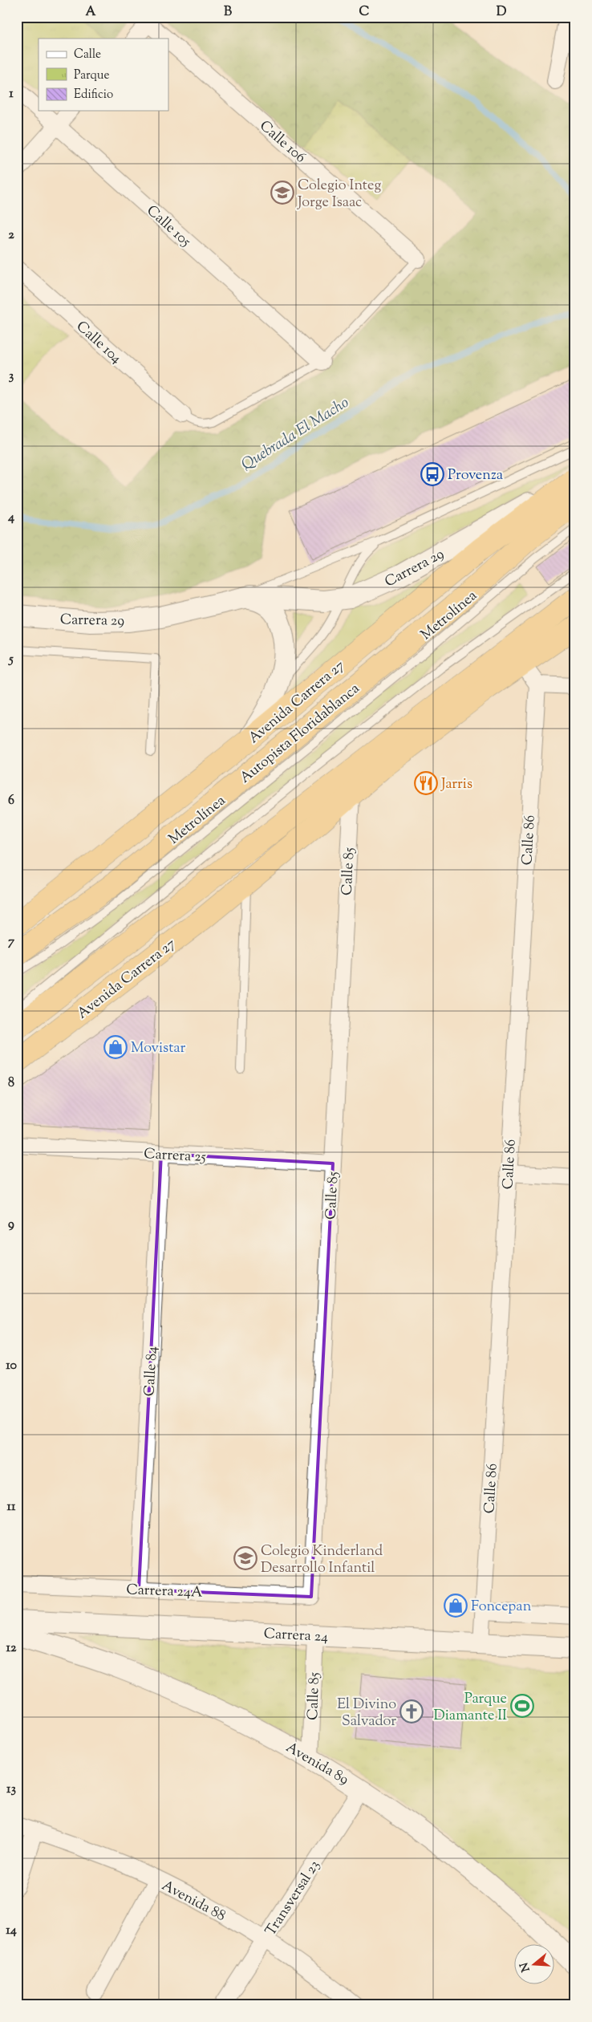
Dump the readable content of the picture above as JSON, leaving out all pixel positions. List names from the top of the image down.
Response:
{
  "streets": {
    "highway": ["Avenida Carrera 27", "Autopista Floridablanca"],
    "street": [
      "Calle 106",
      "Calle 105",
      "Calle 104",
      "Carrera 29",
      "Calle 86",
      "Calle 85",
      "Carrera 25",
      "Calle 84",
      "Carrera 24A",
      "Carrera 24",
      "Avenida 89",
      "Transversal 23",
      "Avenida 88"
    ],
    "lane": ["Metrolínea"]
  },
  "crossings": [
    ["Carrera 29", "Avenida Carrera 27"],
    ["Avenida Carrera 27", "Calle 85"],
    ["Calle 86", "Carrera 24"],
    ["Calle 85", "Carrera 25"],
    ["Calle 85", "Carrera 24A"],
    ["Calle 85", "Carrera 24"],
    ["Calle 85", "Avenida 89"],
    ["Carrera 25", "Calle 84"],
    ["Calle 84", "Carrera 24A"],
    ["Avenida 89", "Transversal 23"],
    ["Transversal 23", "Avenida 88"]
  ],
  "water": ["Quebrada El Macho"],
  "places": {
    "school or university": ["Colegio Integ Jorge Isaac", "Colegio Kinderland Desarrollo Infantil"],
    "bus stop": ["Provenza"],
    "restaurant": ["Jarris"],
    "shop": ["Movistar", "Foncepan"],
    "sports": ["Parque Diamante II"],
    "church": ["El Divino Salvador"]
  },
  "legend": ["Calle", "Parque", "Edificio"],
  "north": "left",
  "grid": {
    "columns": [
      "A",
      "B",
      "C",
      "D"
    ],
    "rows": [
      "1",
      "2",
      "3",
      "4",
      "5",
      "6",
      "7",
      "8",
      "9",
      "10",
      "11",
      "12",
      "13",
      "14"
    ]
  }
}
